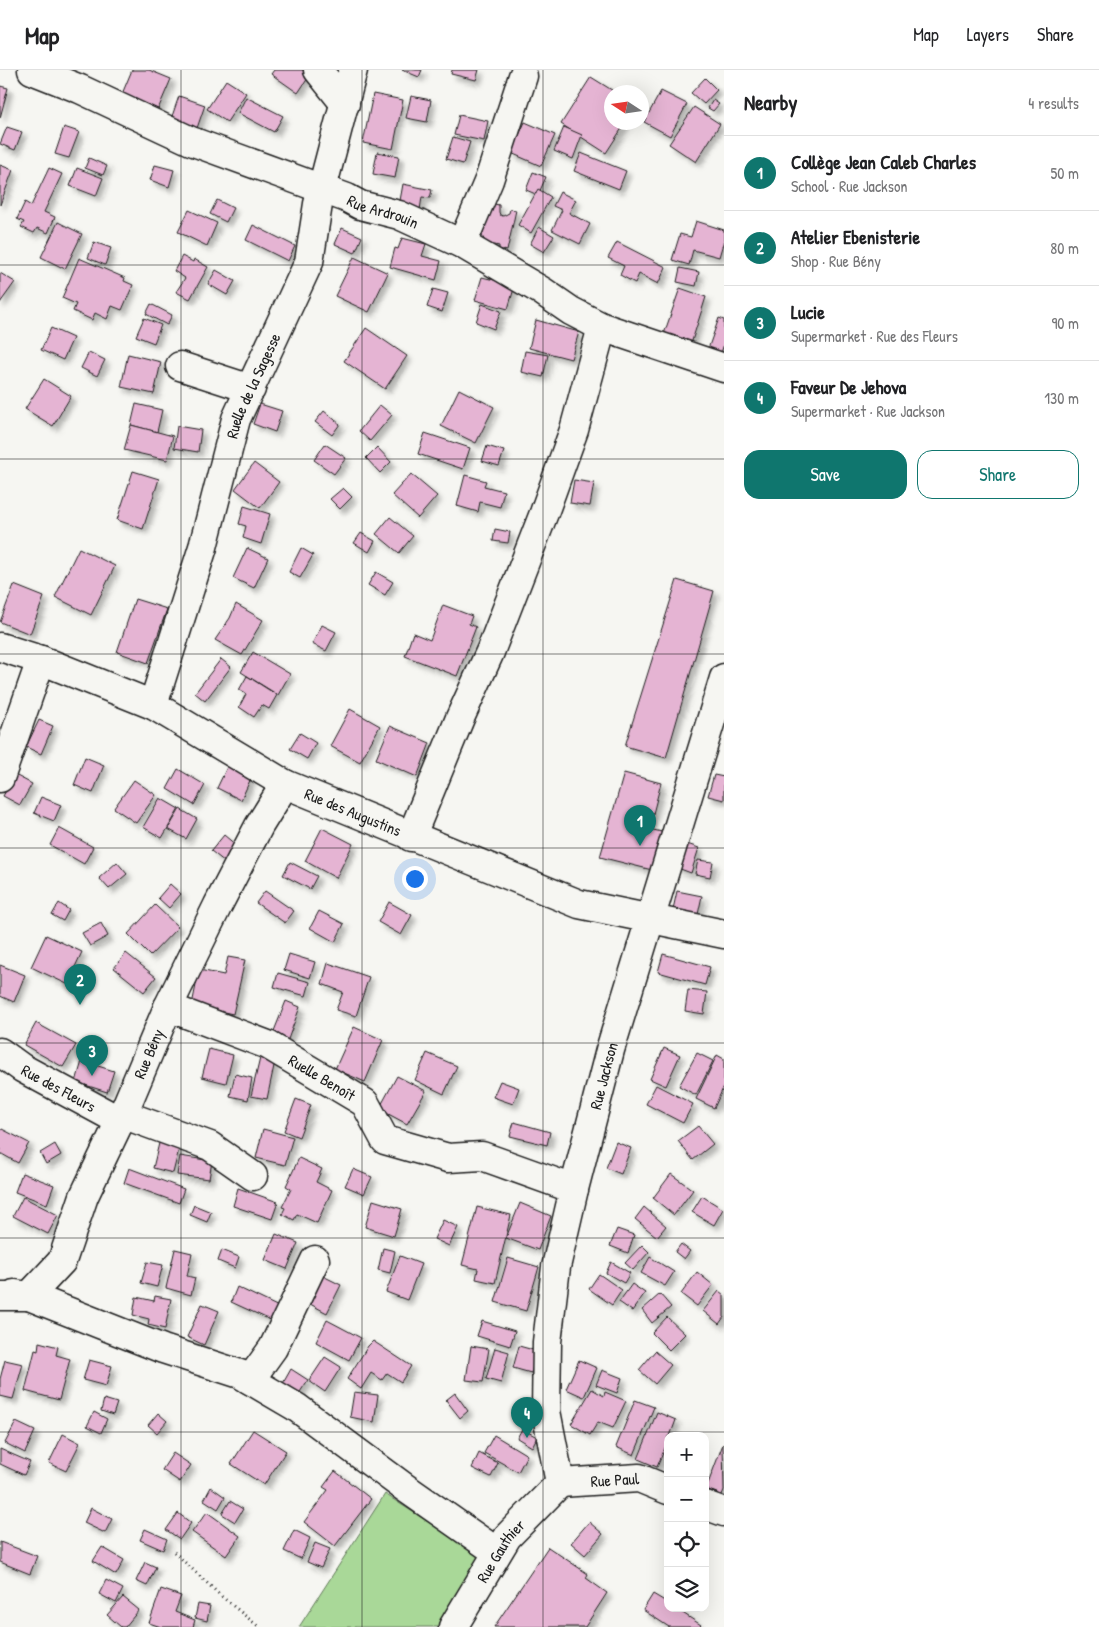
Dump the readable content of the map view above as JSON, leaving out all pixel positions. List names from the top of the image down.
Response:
{
  "streets": {
    "street": [
      "Rue Ardrouin",
      "Ruelle de la Sagesse",
      "Rue des Augustins",
      "Rue Bény",
      "Rue Jackson",
      "Ruelle Benoît",
      "Rue des Fleurs",
      "Rue Paul",
      "Rue Gauthier"
    ]
  },
  "crossings": [
    ["Rue Ardrouin", "Ruelle de la Sagesse"],
    ["Ruelle de la Sagesse", "Rue des Augustins"],
    ["Rue des Augustins", "Rue Bény"],
    ["Rue des Augustins", "Rue Jackson"],
    ["Rue Bény", "Ruelle Benoît"],
    ["Rue Bény", "Rue des Fleurs"],
    ["Rue Jackson", "Ruelle Benoît"],
    ["Rue Jackson", "Rue Paul"],
    ["Rue Jackson", "Rue Gauthier"],
    ["Rue Paul", "Rue Gauthier"]
  ],
  "north": "left",
  "page": {
    "header": "Map",
    "nav": ["Map", "Layers", "Share"],
    "heading": ["Nearby", "4 results"],
    "list": [
      {
        "mark": "1",
        "name": "Collège Jean Caleb Charles",
        "note": "School · Rue Jackson",
        "value": "50 m"
      },
      {
        "mark": "2",
        "name": "Atelier Ebenisterie",
        "note": "Shop · Rue Bény",
        "value": "80 m"
      },
      {
        "mark": "3",
        "name": "Lucie",
        "note": "Supermarket · Rue des Fleurs",
        "value": "90 m"
      },
      {
        "mark": "4",
        "name": "Faveur De Jehova",
        "note": "Supermarket · Rue Jackson",
        "value": "130 m"
      }
    ],
    "buttons": ["Save", "Share"],
    "pins": [
      "1",
      "2",
      "3",
      "4"
    ],
    "map_buttons": ["+", "−"]
  }
}
